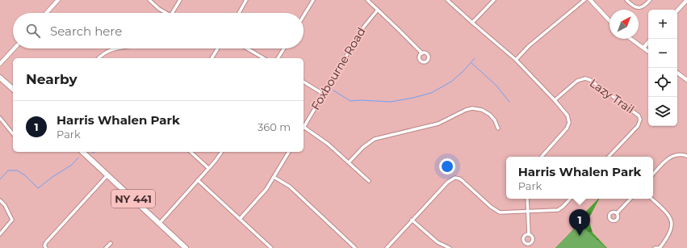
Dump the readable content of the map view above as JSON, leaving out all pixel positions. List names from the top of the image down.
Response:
{
  "streets": {
    "main road": ["NY 441"],
    "street": ["Foxbourne Road", "Lazy Trail"]
  },
  "north": "top right",
  "page": {
    "map_buttons": ["+", "−"],
    "search": "Search here",
    "heading": "Nearby",
    "list": [
      {
        "mark": "1",
        "name": "Harris Whalen Park",
        "note": "Park",
        "value": "360 m"
      }
    ],
    "popup": ["Harris Whalen Park", "Park"],
    "pins": "1"
  }
}
